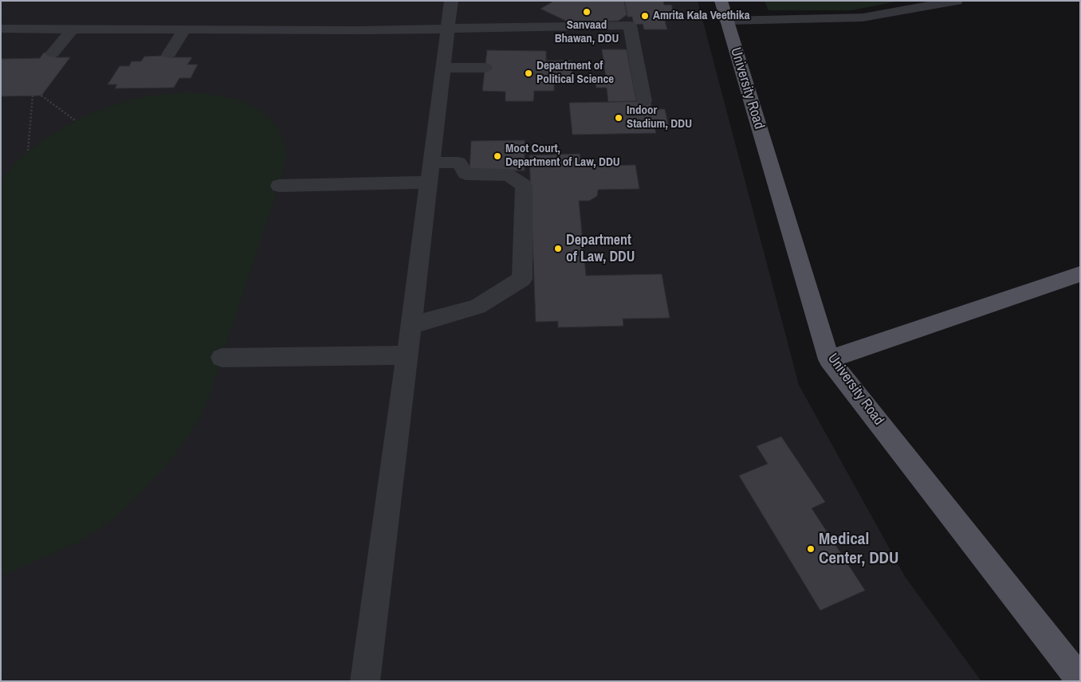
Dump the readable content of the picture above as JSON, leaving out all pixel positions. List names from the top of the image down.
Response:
{
  "streets": {
    "main road": ["University Road"]
  },
  "places": [
    "Sanvaad Bhawan, DDU",
    "Amrita Kala Veethika",
    "Department of Political Science",
    "Indoor Stadium, DDU",
    "Moot Court, Department of Law, DDU",
    "Department of Law, DDU",
    "Medical Center, DDU"
  ]
}
